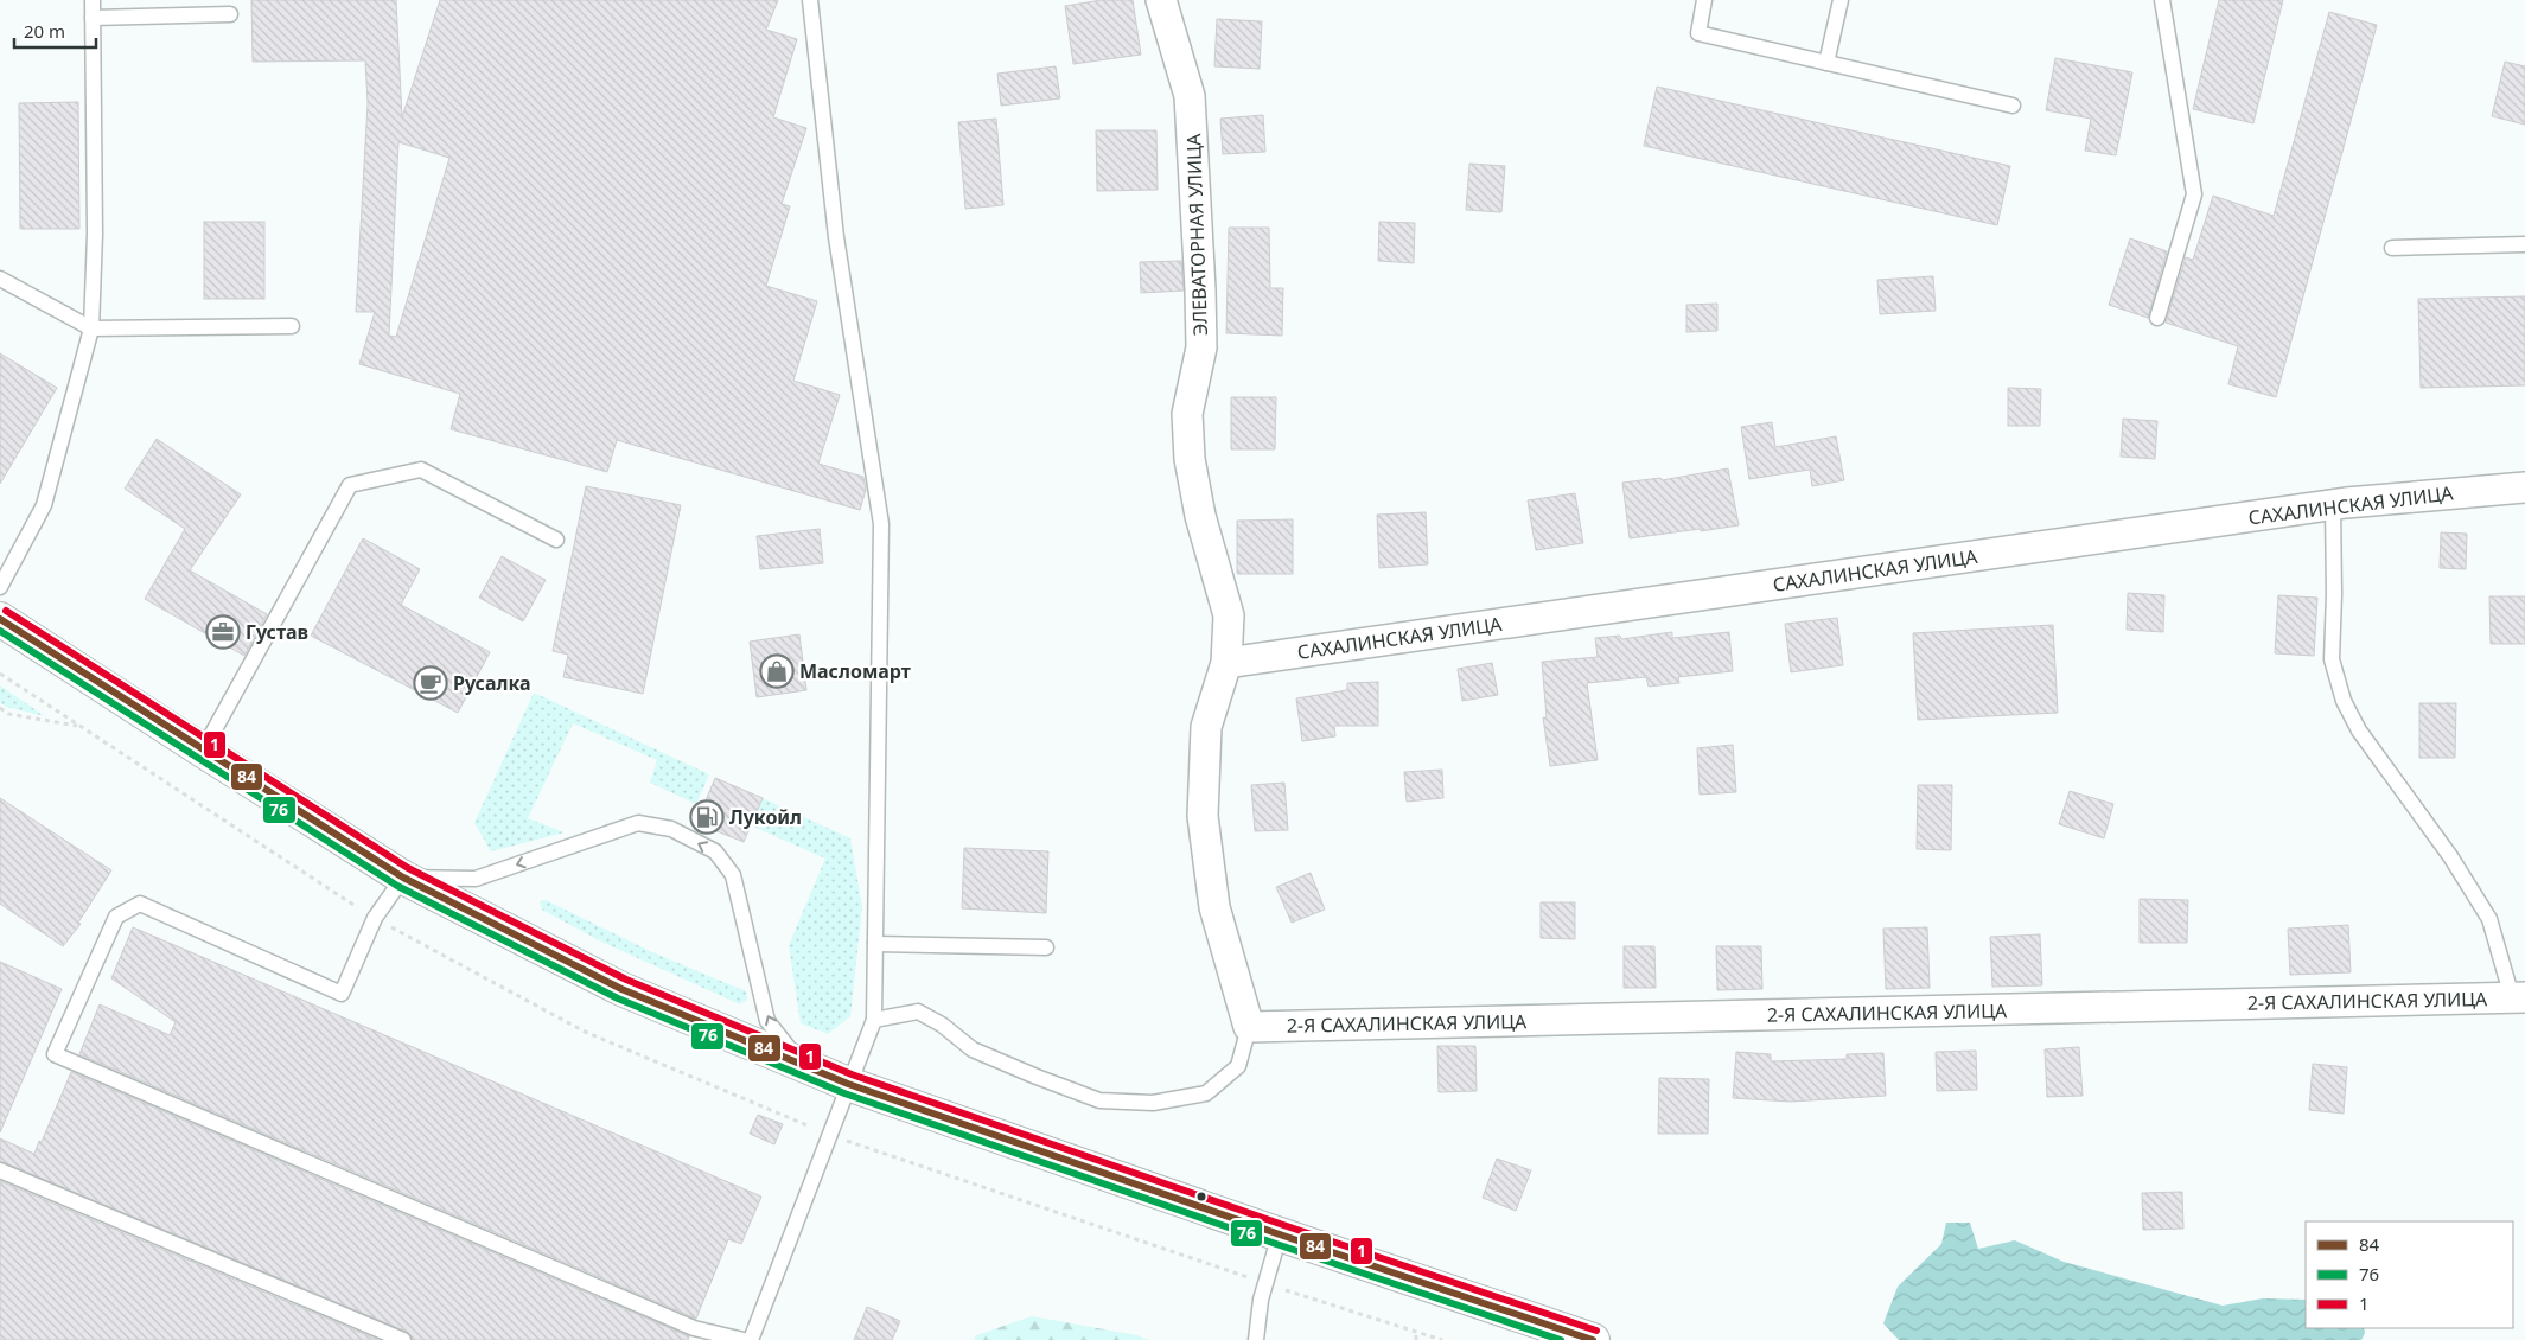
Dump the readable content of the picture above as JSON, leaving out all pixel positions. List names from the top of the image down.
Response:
{
  "streets": {
    "street": ["ЭЛЕВАТОРНАЯ УЛИЦА", "САХАЛИНСКАЯ УЛИЦА", "2-Я САХАЛИНСКАЯ УЛИЦА"]
  },
  "crossings": [
    ["ЭЛЕВАТОРНАЯ УЛИЦА", "САХАЛИНСКАЯ УЛИЦА"],
    ["ЭЛЕВАТОРНАЯ УЛИЦА", "2-Я САХАЛИНСКАЯ УЛИЦА"]
  ],
  "places": {
    "office": ["Густав"],
    "shop": ["Масломарт"],
    "cafe": ["Русалка"],
    "fuel station": ["Лукойл"]
  },
  "lines": ["transit line 1", "transit line 84", "transit line 76"],
  "legend": ["84", "76", "1"],
  "scale_bar": "20 m"
}
